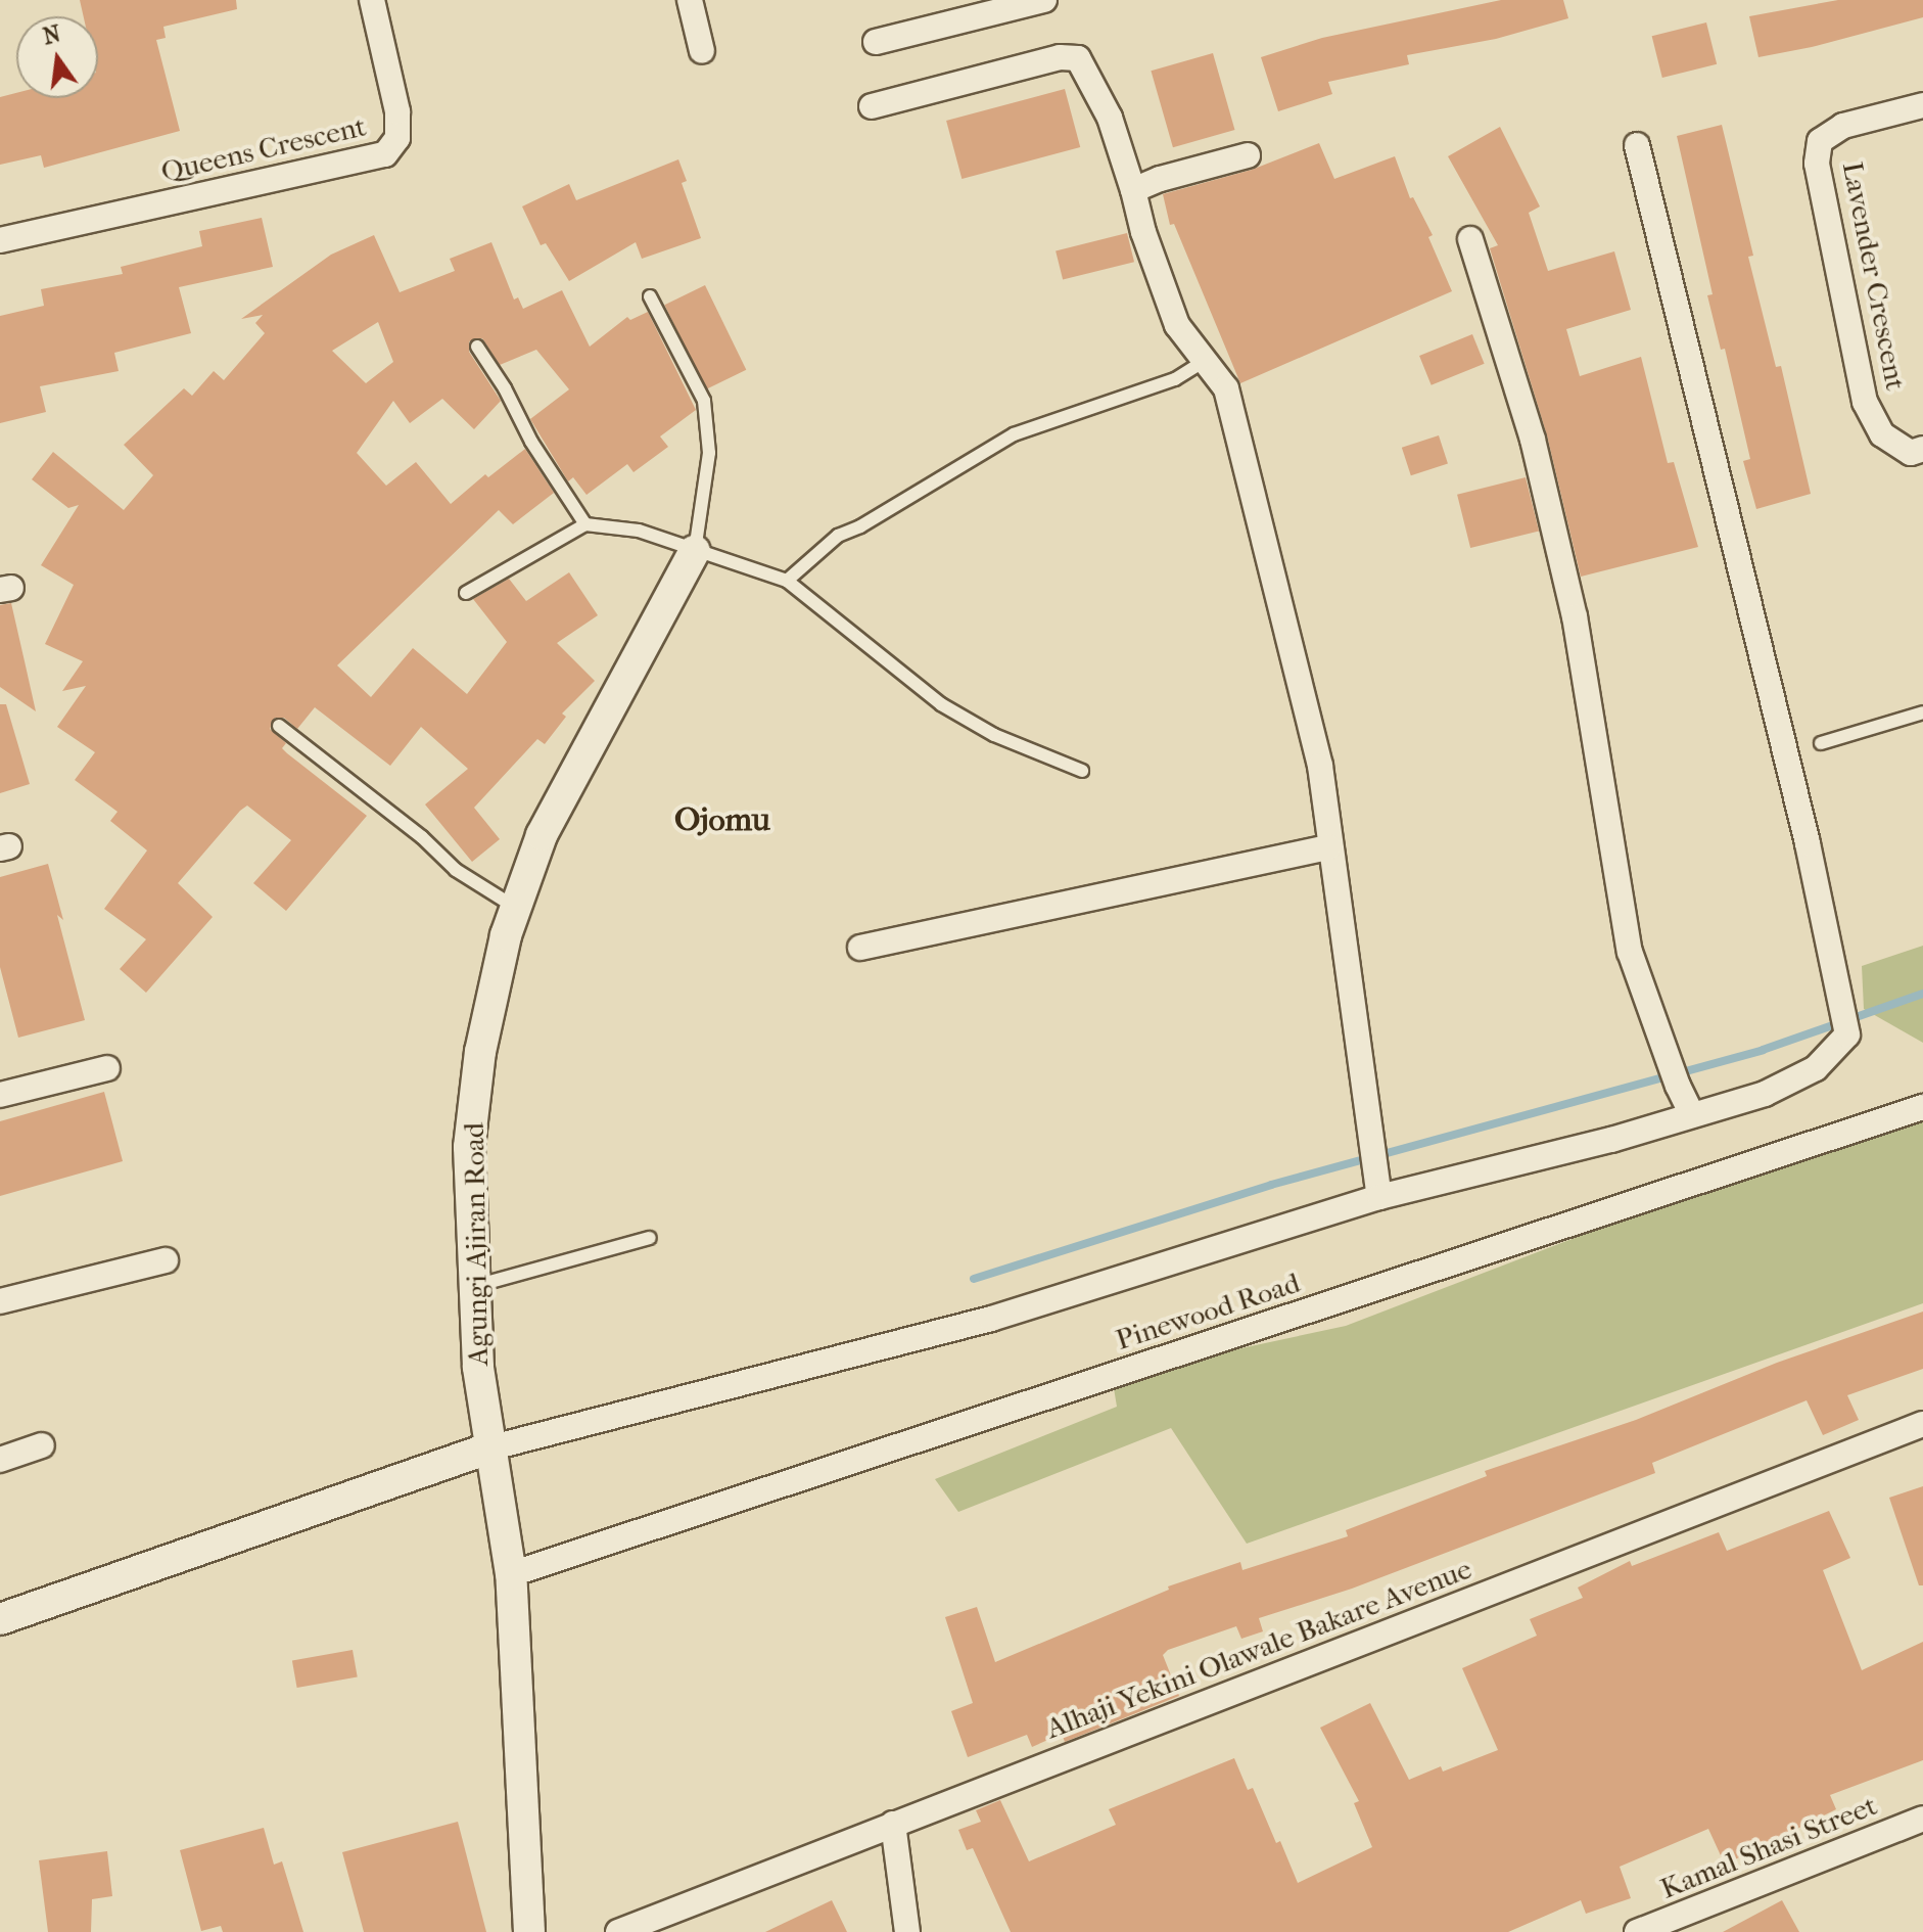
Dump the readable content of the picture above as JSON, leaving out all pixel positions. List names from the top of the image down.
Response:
{
  "streets": {
    "street": [
      "Queens Crescent",
      "Lavender Crescent",
      "Agungi Ajiran Road",
      "Pinewood Road",
      "Alhaji Yekini Olawale Bakare Avenue",
      "Kamal Shasi Street"
    ]
  },
  "crossings": [
    ["Agungi Ajiran Road", "Pinewood Road"]
  ],
  "districts": ["Ojomu"],
  "north": "top"
}
